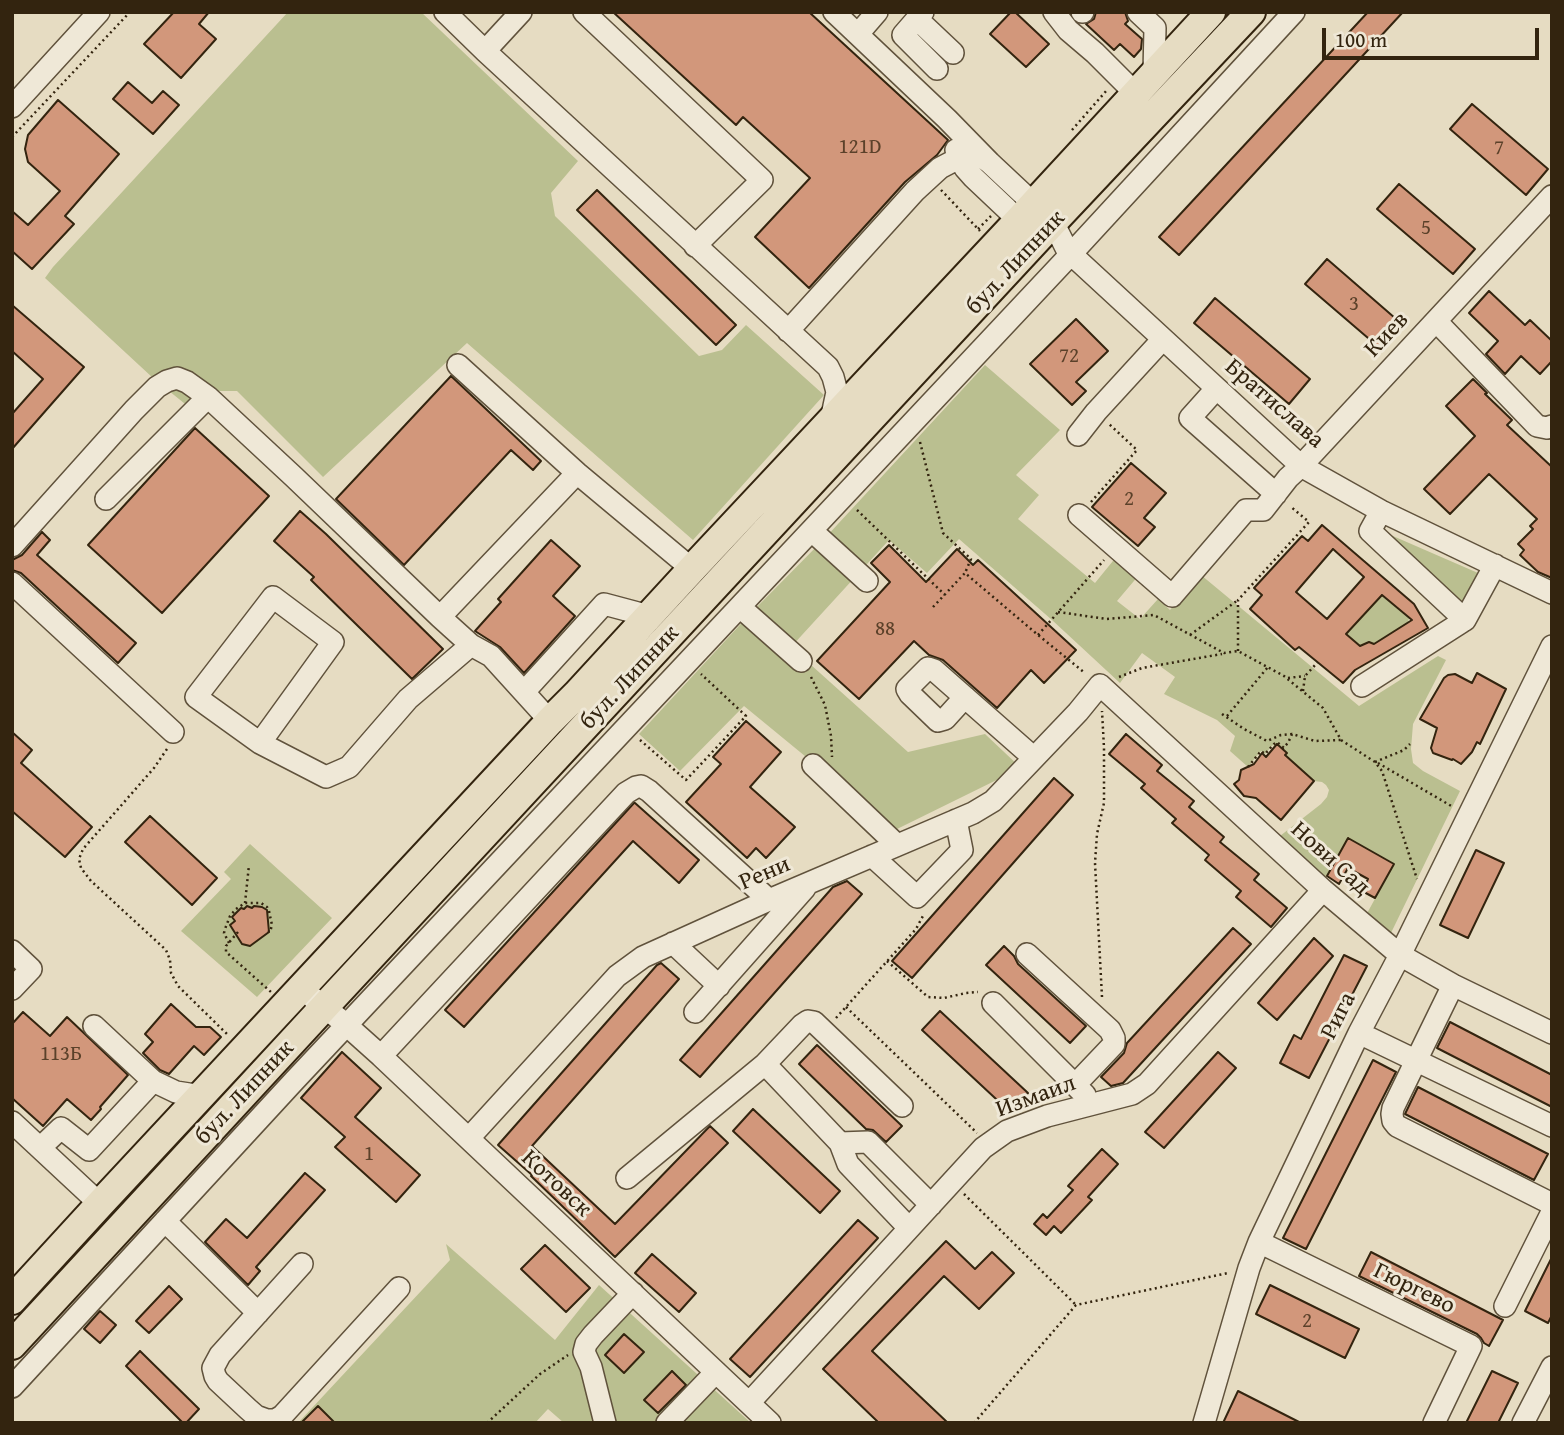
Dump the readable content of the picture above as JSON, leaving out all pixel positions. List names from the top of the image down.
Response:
{
  "streets": {
    "main road": ["бул. Липник"],
    "street": [
      "Киев",
      "Братислава",
      "Нови Сад",
      "Рени",
      "Рига",
      "Измаил",
      "Котовск",
      "Гюргево"
    ]
  },
  "crossings": [
    ["бул. Липник", "Котовск"],
    ["Киев", "Братислава"],
    ["Нови Сад", "Рени"],
    ["Нови Сад", "Рига"],
    ["Нови Сад", "Измаил"],
    ["Рени", "Котовск"],
    ["Рига", "Гюргево"],
    ["Измаил", "Котовск"]
  ],
  "house_numbers": [
    "121D",
    "7",
    "5",
    "3",
    "72",
    "2",
    "88",
    "113Б",
    "1",
    "2"
  ],
  "scale_bar": "100 m"
}
